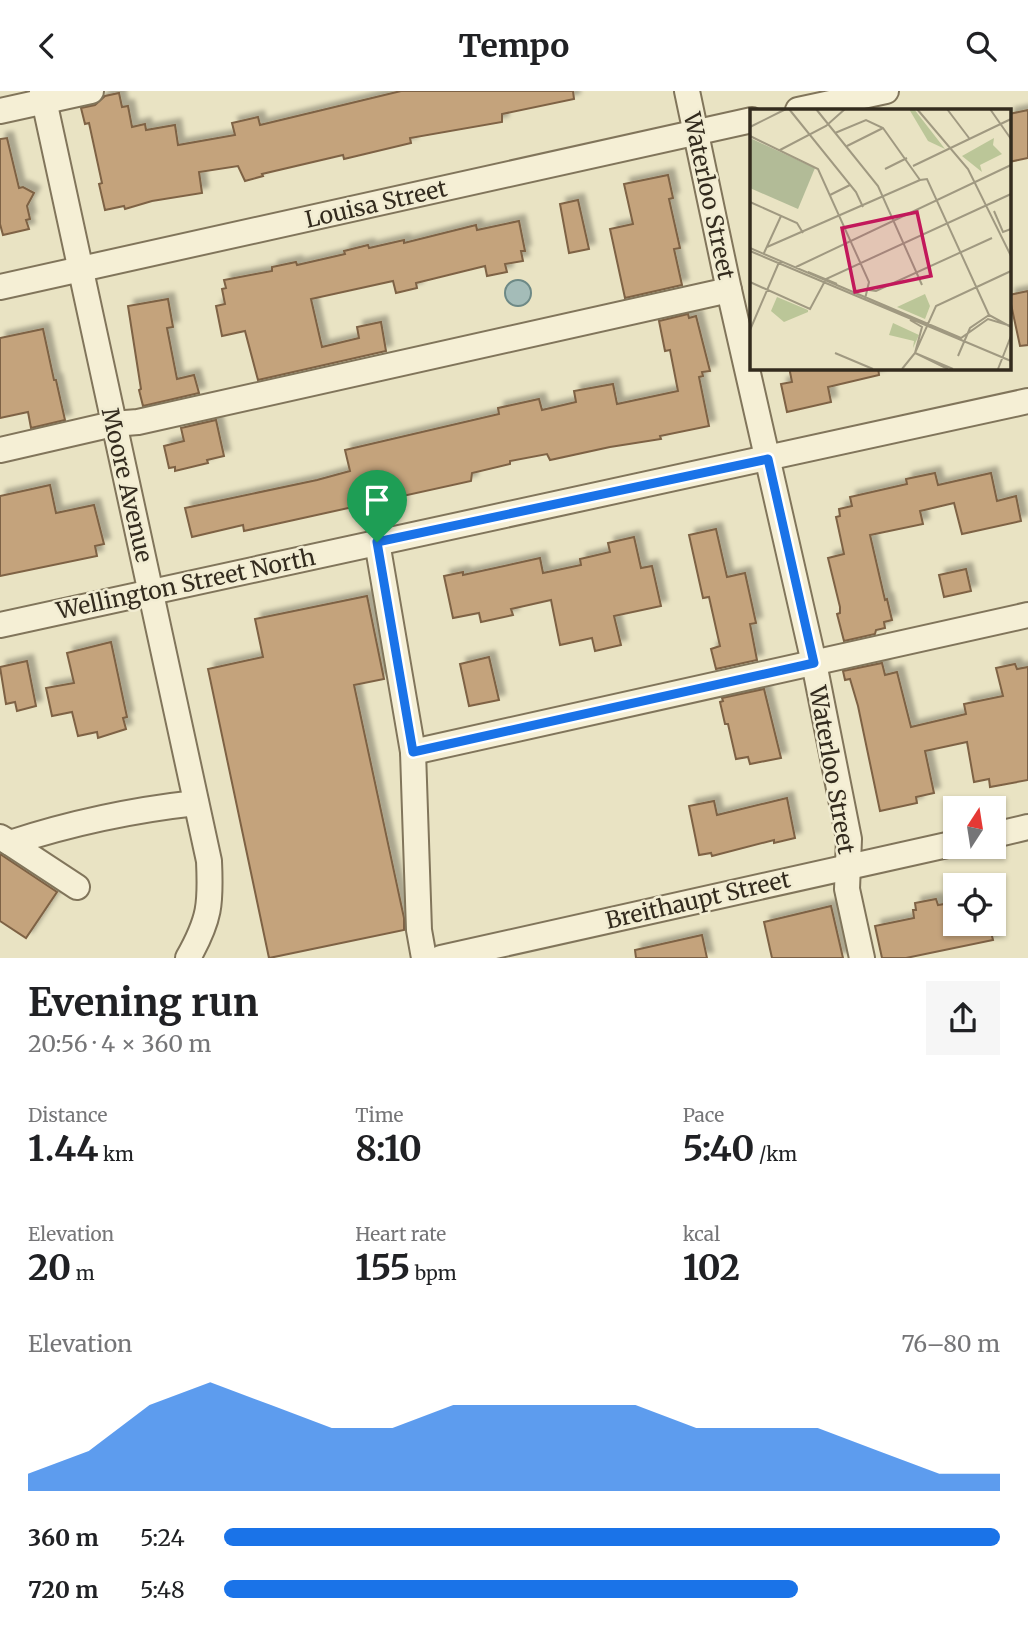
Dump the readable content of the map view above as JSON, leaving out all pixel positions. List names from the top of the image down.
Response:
{
  "streets": {
    "street": [
      "Waterloo Street",
      "Louisa Street",
      "Moore Avenue",
      "Wellington Street North",
      "Breithaupt Street"
    ]
  },
  "crossings": [
    ["Waterloo Street", "Louisa Street"],
    ["Waterloo Street", "Wellington Street North"],
    ["Waterloo Street", "Breithaupt Street"],
    ["Louisa Street", "Moore Avenue"],
    ["Moore Avenue", "Wellington Street North"]
  ],
  "north": "top",
  "page": {
    "header": "Tempo",
    "heading": ["Evening run", "20:56 · 4 × 360 m"],
    "stats": [
      ["Distance", "1.44 km"],
      ["Time", "8:10"],
      ["Pace", "5:40 /km"],
      ["Elevation", "20 m"],
      ["Heart rate", "155 bpm"],
      ["kcal", "102"]
    ],
    "chart": ["Elevation", "76–80 m"],
    "list": [
      {
        "name": "360 m",
        "note": "5:24"
      },
      {
        "name": "720 m",
        "note": "5:48"
      }
    ]
  }
}
